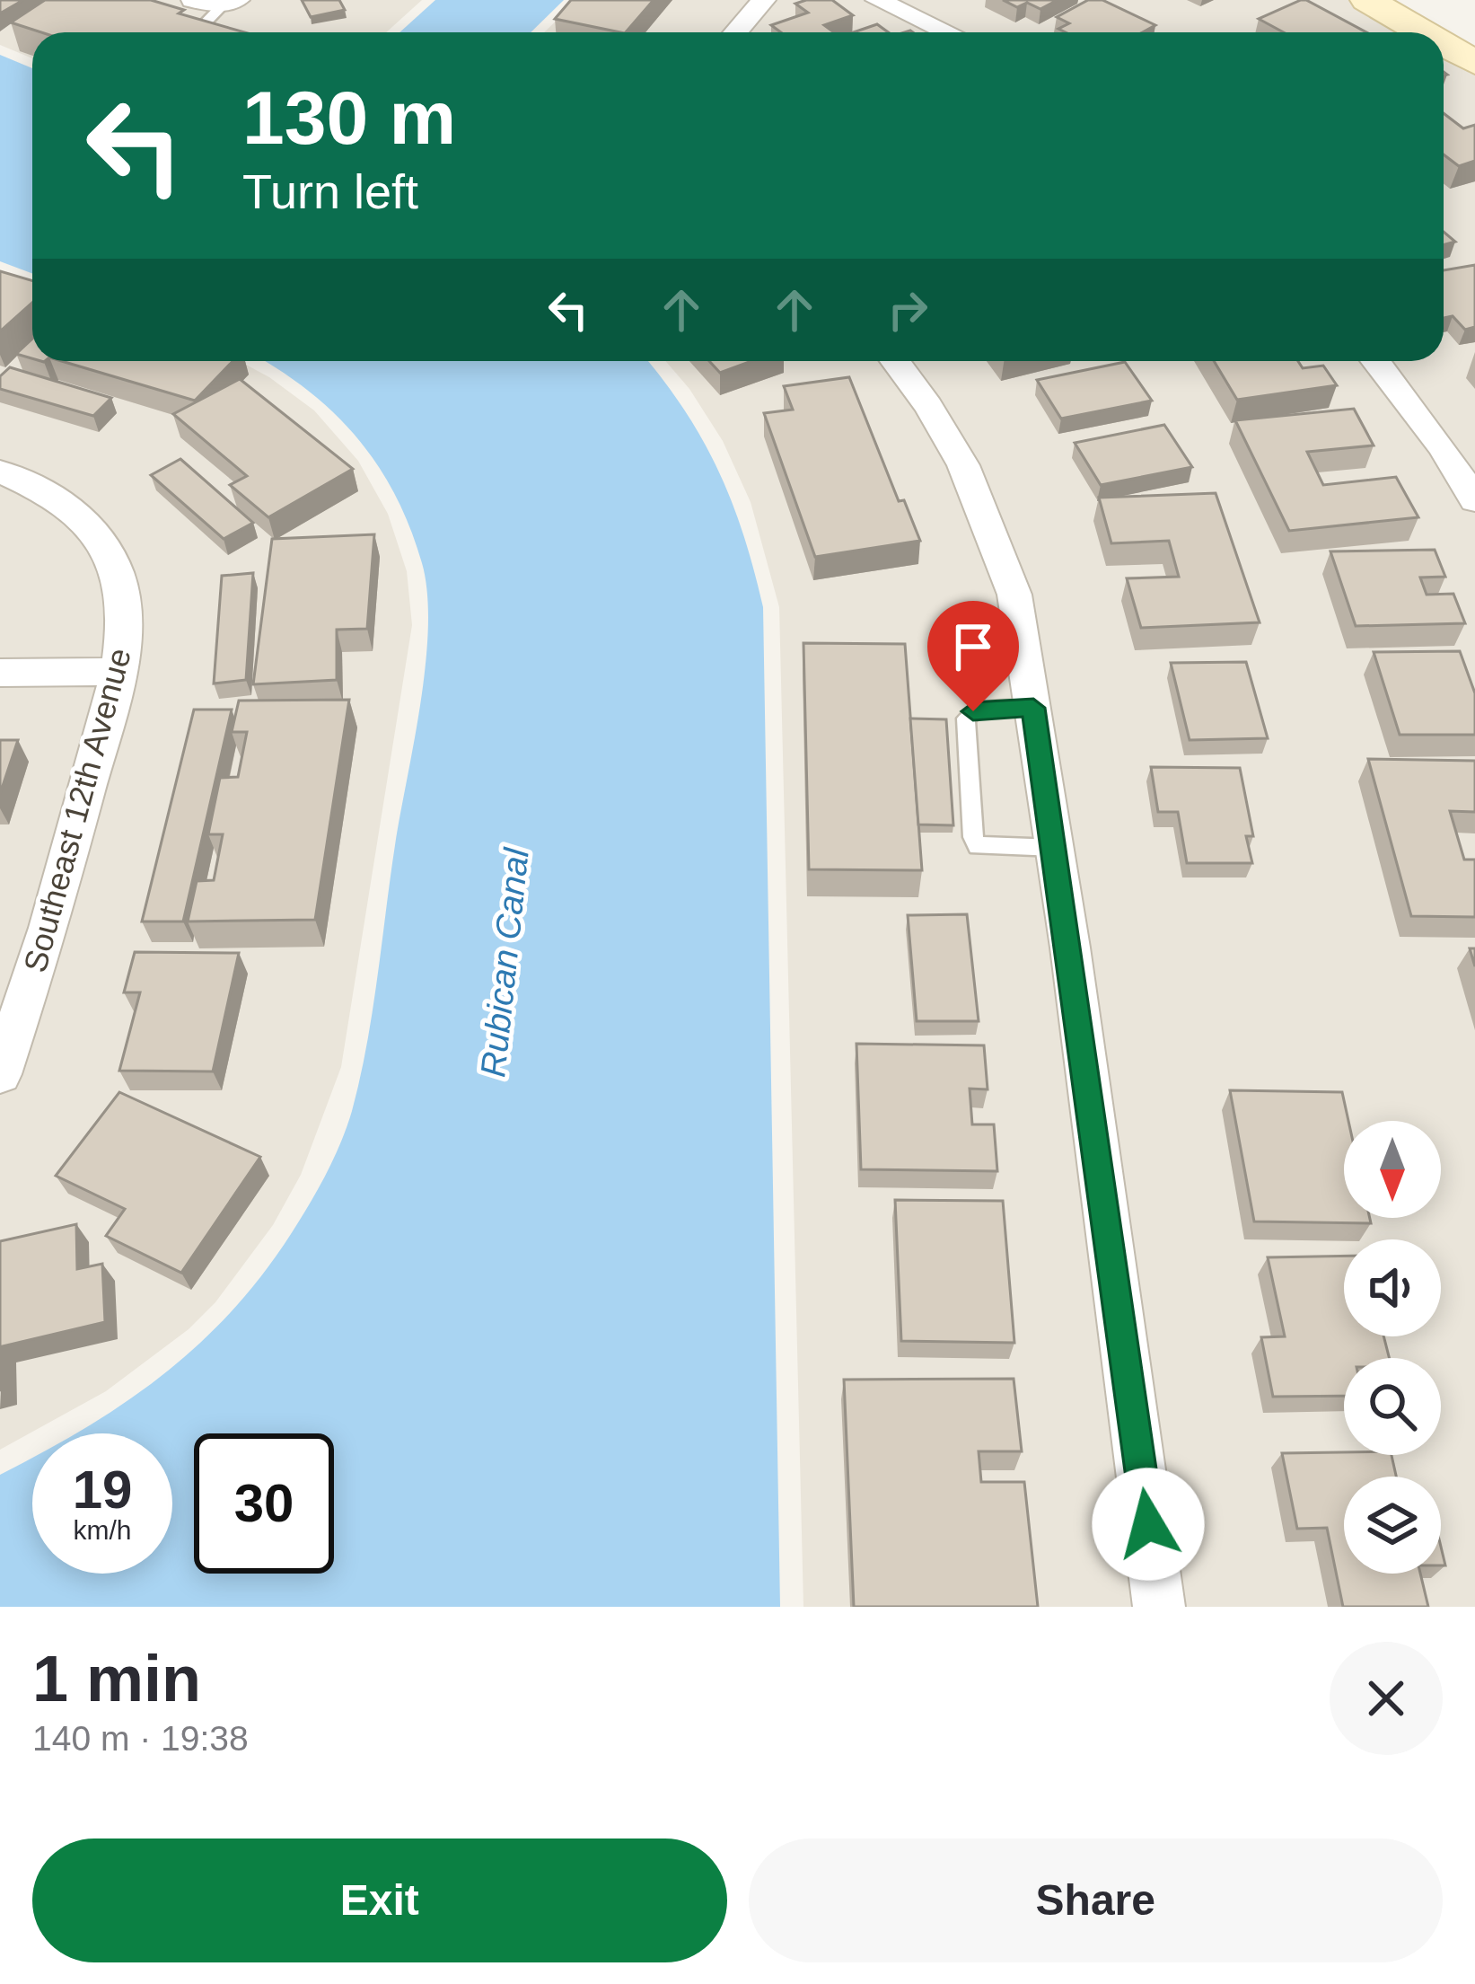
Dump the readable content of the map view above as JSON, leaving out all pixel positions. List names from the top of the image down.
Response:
{
  "streets": {
    "street": ["Southeast 12th Avenue"]
  },
  "water": ["Rubican Canal"],
  "north": "bottom",
  "page": {
    "turn": ["130 m", "Turn left"],
    "speed": "19 km/h",
    "limit": "30",
    "heading": ["1 min", "140 m · 19:38"],
    "buttons": ["Exit", "Share"]
  }
}
